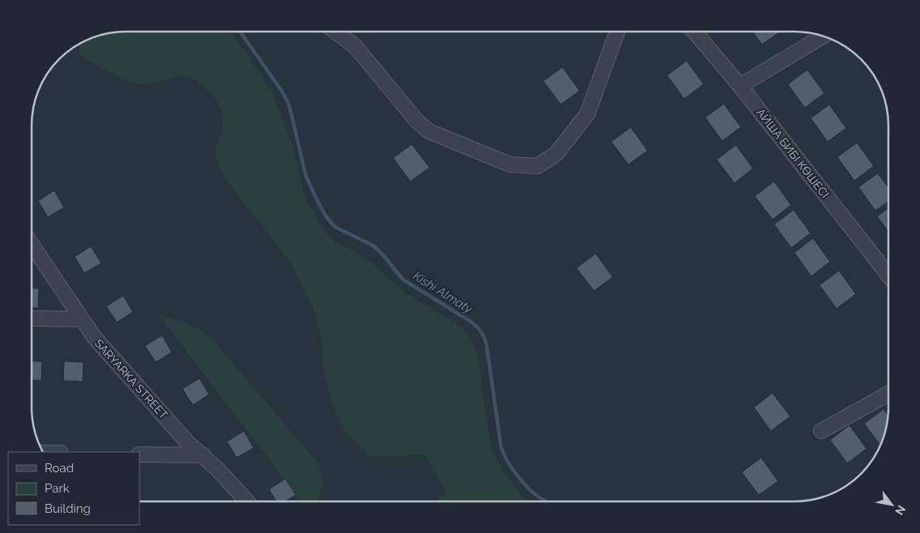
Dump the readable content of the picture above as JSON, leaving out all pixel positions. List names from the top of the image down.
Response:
{
  "streets": {
    "street": ["АЙША БИБІ КӨШЕСІ", "SARYARKA STREET"]
  },
  "water": ["Kіshі Almaty"],
  "legend": ["Road", "Park", "Building"],
  "north": "bottom right"
}
